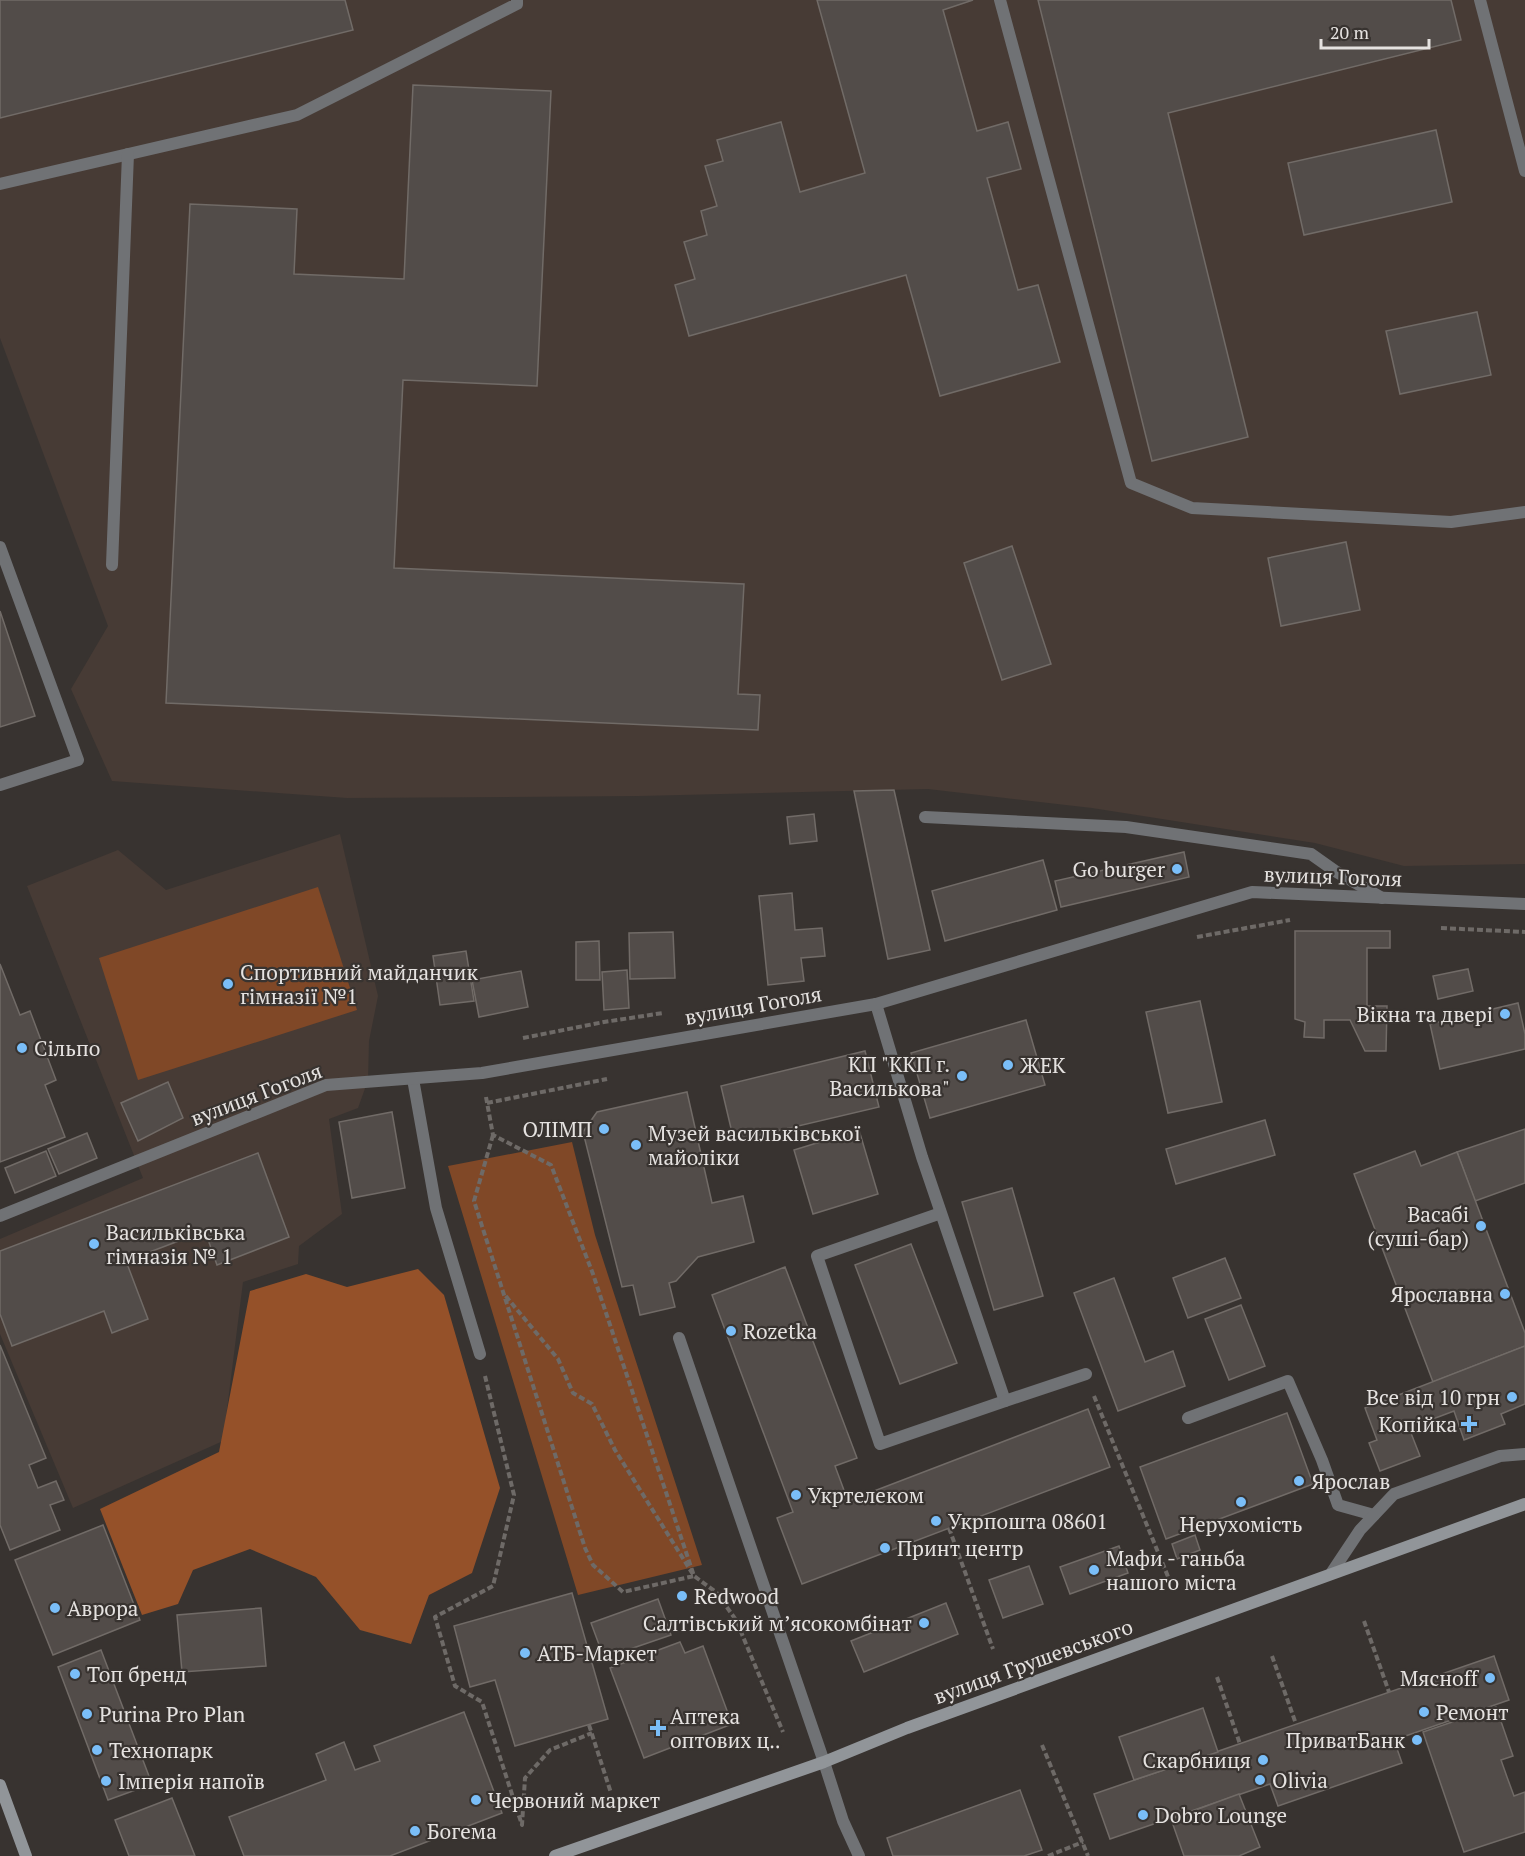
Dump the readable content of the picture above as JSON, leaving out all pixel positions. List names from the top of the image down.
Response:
{
  "streets": {
    "main road": ["вулиця Грушевського"],
    "street": ["вулиця Гоголя"]
  },
  "places": {
    "other": [
      "Go burger",
      "Спортивний майданчик гімназії №1",
      "Вікна та двері",
      "Сільпо",
      "ЖЕК",
      "КП \"ККП г. Василькова\"",
      "ОЛІМП",
      "Музей васильківської майоліки",
      "Васабі (суші-бар)",
      "Васильківська гімназія № 1",
      "Ярославна",
      "Rozetka",
      "Все від 10 грн",
      "Ярослав",
      "Укртелеком",
      "Нерухомість",
      "Укрпошта 08601",
      "Принт центр",
      "Мафи - ганьба нашого міста",
      "Redwood",
      "Аврора",
      "Салтівський мʼясокомбінат",
      "АТБ-Маркет",
      "Топ бренд",
      "Мяснoff",
      "Ремонт",
      "Purina Pro Plan",
      "ПриватБанк",
      "Технопарк",
      "Скарбниця",
      "Olivia",
      "Імперія напоїв",
      "Червоний маркет",
      "Dobro Lounge",
      "Богема"
    ],
    "health": ["Копійка", "Аптека оптових ц‥"]
  },
  "scale_bar": "20 m"
}
